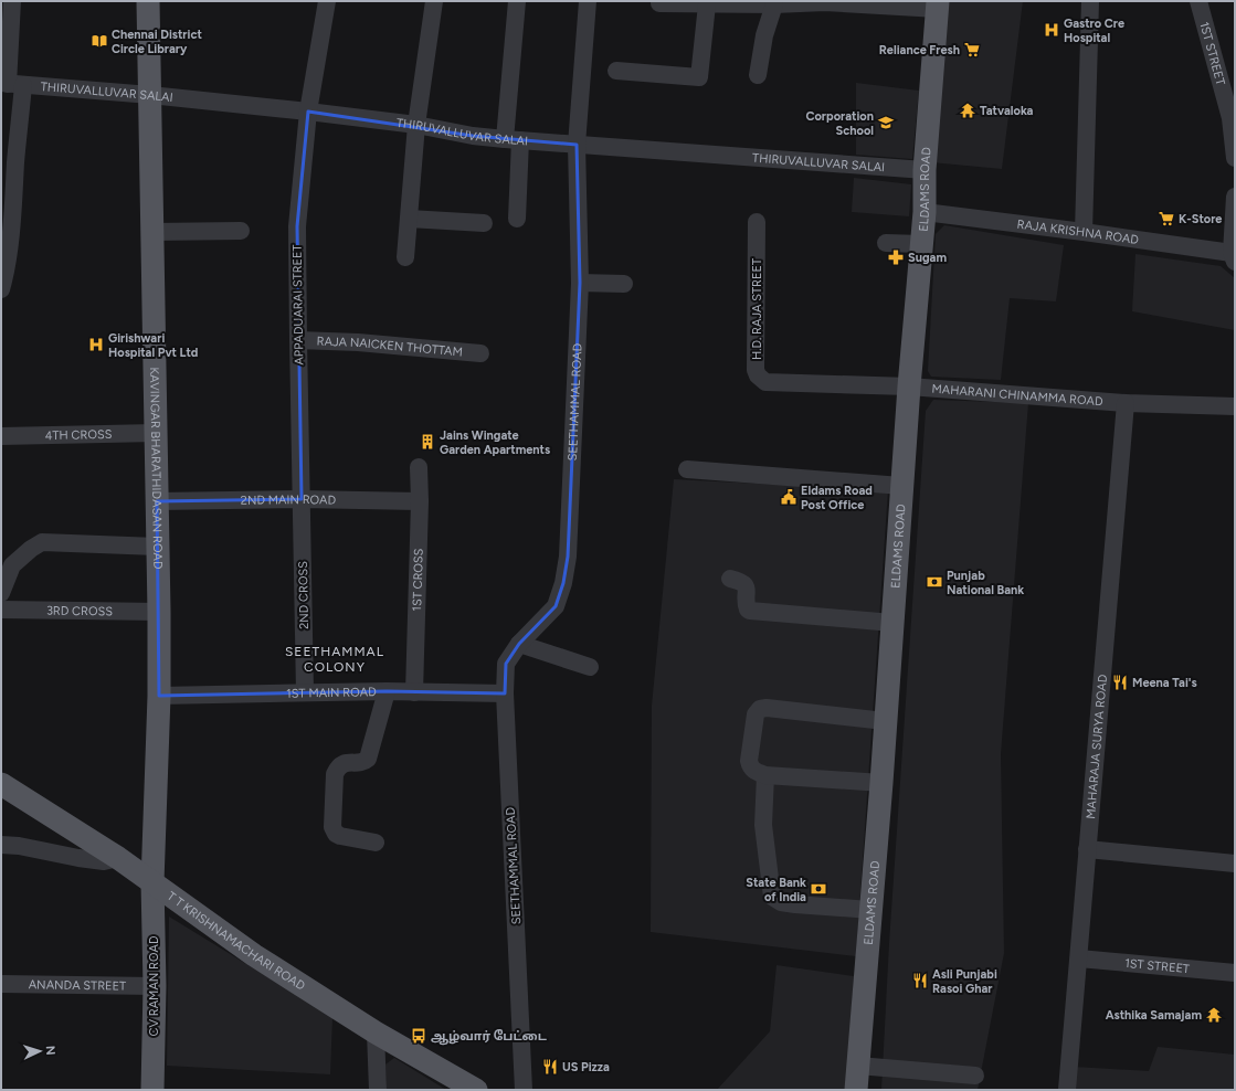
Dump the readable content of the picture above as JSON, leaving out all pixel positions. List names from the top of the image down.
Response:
{
  "streets": {
    "main road": [
      "ELDAMS ROAD",
      "KAVINGAR BHARATHIDASAN ROAD",
      "T T KRISHNAMACHARI ROAD",
      "CV RAMAN ROAD"
    ],
    "street": [
      "1ST STREET",
      "THIRUVALLUVAR SALAI",
      "RAJA KRISHNA ROAD",
      "APPADUARAI STREET",
      "H.D. RAJA STREET",
      "RAJA NAICKEN THOTTAM",
      "MAHARANI CHINAMMA ROAD",
      "SEETHAMMAL ROAD",
      "4TH CROSS",
      "2ND MAIN ROAD",
      "1ST CROSS",
      "2ND CROSS",
      "3RD CROSS",
      "1ST MAIN ROAD",
      "MAHARAJA SURYA ROAD",
      "ANANDA STREET"
    ]
  },
  "crossings": [
    ["1ST STREET", "MAHARAJA SURYA ROAD"],
    ["THIRUVALLUVAR SALAI", "ELDAMS ROAD"],
    ["THIRUVALLUVAR SALAI", "APPADUARAI STREET"],
    ["THIRUVALLUVAR SALAI", "SEETHAMMAL ROAD"],
    ["THIRUVALLUVAR SALAI", "KAVINGAR BHARATHIDASAN ROAD"],
    ["ELDAMS ROAD", "RAJA KRISHNA ROAD"],
    ["ELDAMS ROAD", "H.D. RAJA STREET"],
    ["ELDAMS ROAD", "MAHARANI CHINAMMA ROAD"],
    ["APPADUARAI STREET", "RAJA NAICKEN THOTTAM"],
    ["APPADUARAI STREET", "2ND MAIN ROAD"],
    ["APPADUARAI STREET", "2ND CROSS"],
    ["H.D. RAJA STREET", "MAHARANI CHINAMMA ROAD"],
    ["MAHARANI CHINAMMA ROAD", "MAHARAJA SURYA ROAD"],
    ["SEETHAMMAL ROAD", "1ST MAIN ROAD"],
    ["4TH CROSS", "KAVINGAR BHARATHIDASAN ROAD"],
    ["KAVINGAR BHARATHIDASAN ROAD", "2ND MAIN ROAD"],
    ["KAVINGAR BHARATHIDASAN ROAD", "3RD CROSS"],
    ["KAVINGAR BHARATHIDASAN ROAD", "1ST MAIN ROAD"],
    ["KAVINGAR BHARATHIDASAN ROAD", "CV RAMAN ROAD"],
    ["2ND MAIN ROAD", "1ST CROSS"],
    ["2ND MAIN ROAD", "2ND CROSS"],
    ["1ST CROSS", "1ST MAIN ROAD"],
    ["2ND CROSS", "1ST MAIN ROAD"],
    ["1ST MAIN ROAD", "CV RAMAN ROAD"],
    ["T T KRISHNAMACHARI ROAD", "CV RAMAN ROAD"],
    ["ANANDA STREET", "CV RAMAN ROAD"]
  ],
  "districts": ["SEETHAMMAL COLONY"],
  "places": {
    "hospital": ["Gastro Cre Hospital", "Girishwari Hospital Pvt Ltd"],
    "library": ["Chennai District Circle Library"],
    "supermarket": ["Reliance Fresh", "K-Store"],
    "temple": ["Tatvaloka", "Asthika Samajam"],
    "school or university": ["Corporation School"],
    "pharmacy": ["Sugam"],
    "building": ["Jains Wingate Garden Apartments"],
    "public building": ["Eldams Road Post Office"],
    "bank": ["Punjab National Bank", "State Bank of India"],
    "restaurant": ["Meena Tai's", "Asli Punjabi Rasoi Ghar", "US Pizza"],
    "bus stop": ["ஆழ்வார் பேட்டை"]
  },
  "north": "right"
}
